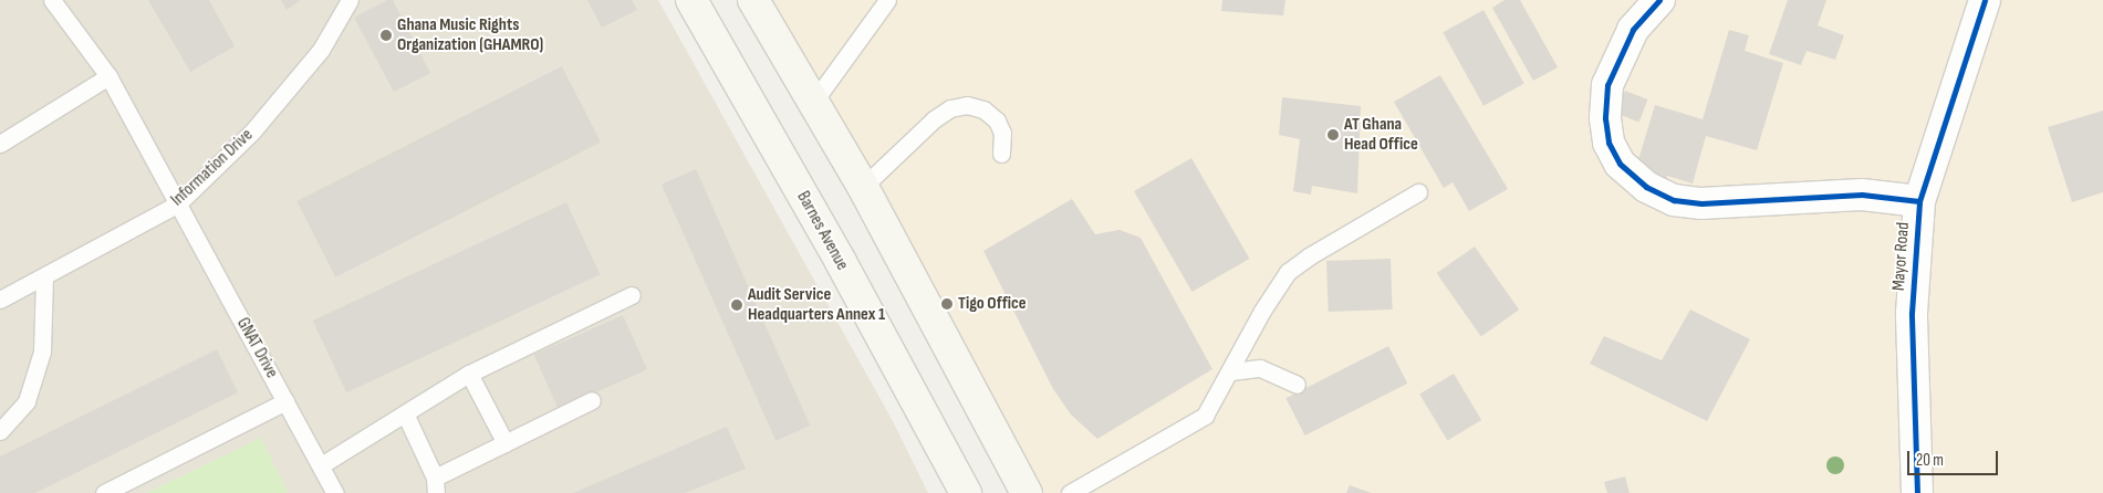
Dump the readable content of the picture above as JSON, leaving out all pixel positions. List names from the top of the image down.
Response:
{
  "streets": {
    "main road": ["Barnes Avenue"],
    "street": ["Mayor Road"],
    "lane": ["Information Drive", "GNAT Drive"]
  },
  "crossings": [
    ["Information Drive", "GNAT Drive"]
  ],
  "places": [
    "Ghana Music Rights Organization (GHAMRO)",
    "AT Ghana Head Office",
    "Tigo Office",
    "Audit Service Headquarters Annex 1"
  ],
  "scale_bar": "20 m"
}
